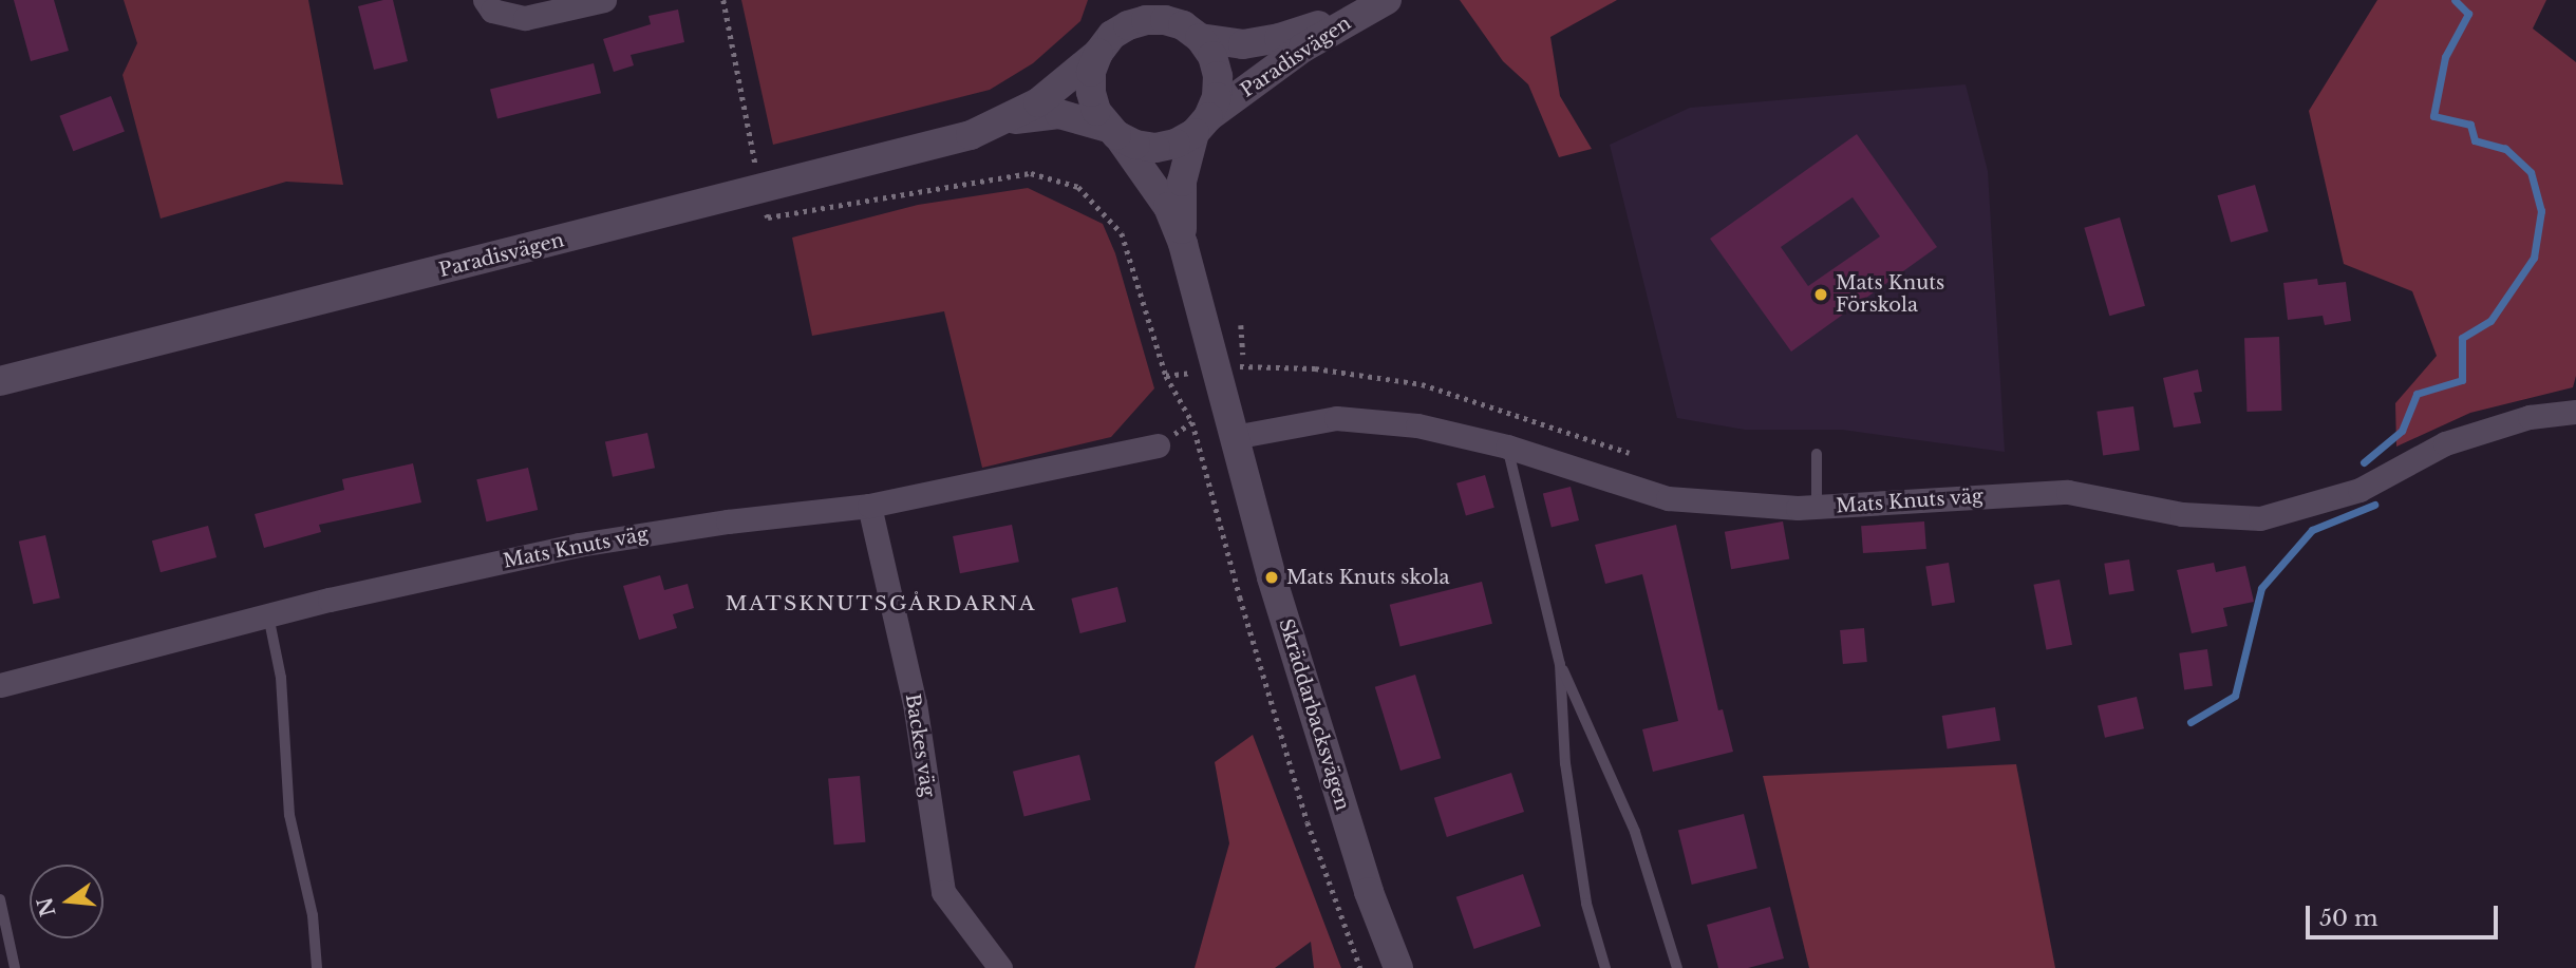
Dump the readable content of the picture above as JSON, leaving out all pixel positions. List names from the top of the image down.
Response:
{
  "streets": {
    "street": [
      "Paradisvägen",
      "Mats Knuts väg",
      "Skräddarbacksvägen",
      "Backes väg"
    ]
  },
  "crossings": [
    ["Paradisvägen", "Skräddarbacksvägen"],
    ["Mats Knuts väg", "Skräddarbacksvägen"],
    ["Mats Knuts väg", "Backes väg"]
  ],
  "districts": ["MATSKNUTSGÅRDARNA"],
  "places": ["Mats Knuts Förskola", "Mats Knuts skola"],
  "scale_bar": "50 m",
  "north": "left"
}
